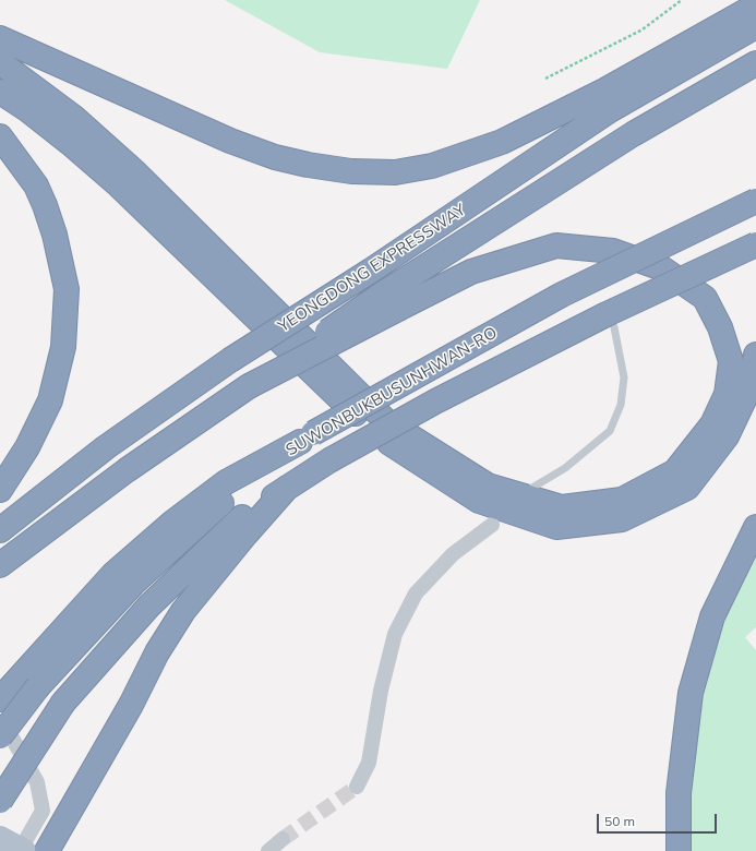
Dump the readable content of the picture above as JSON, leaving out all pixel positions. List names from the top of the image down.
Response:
{
  "streets": {
    "highway": ["YEONGDONG EXPRESSWAY", "SUWONBUKBUSUNHWAN-RO"]
  },
  "scale_bar": "50 m"
}
